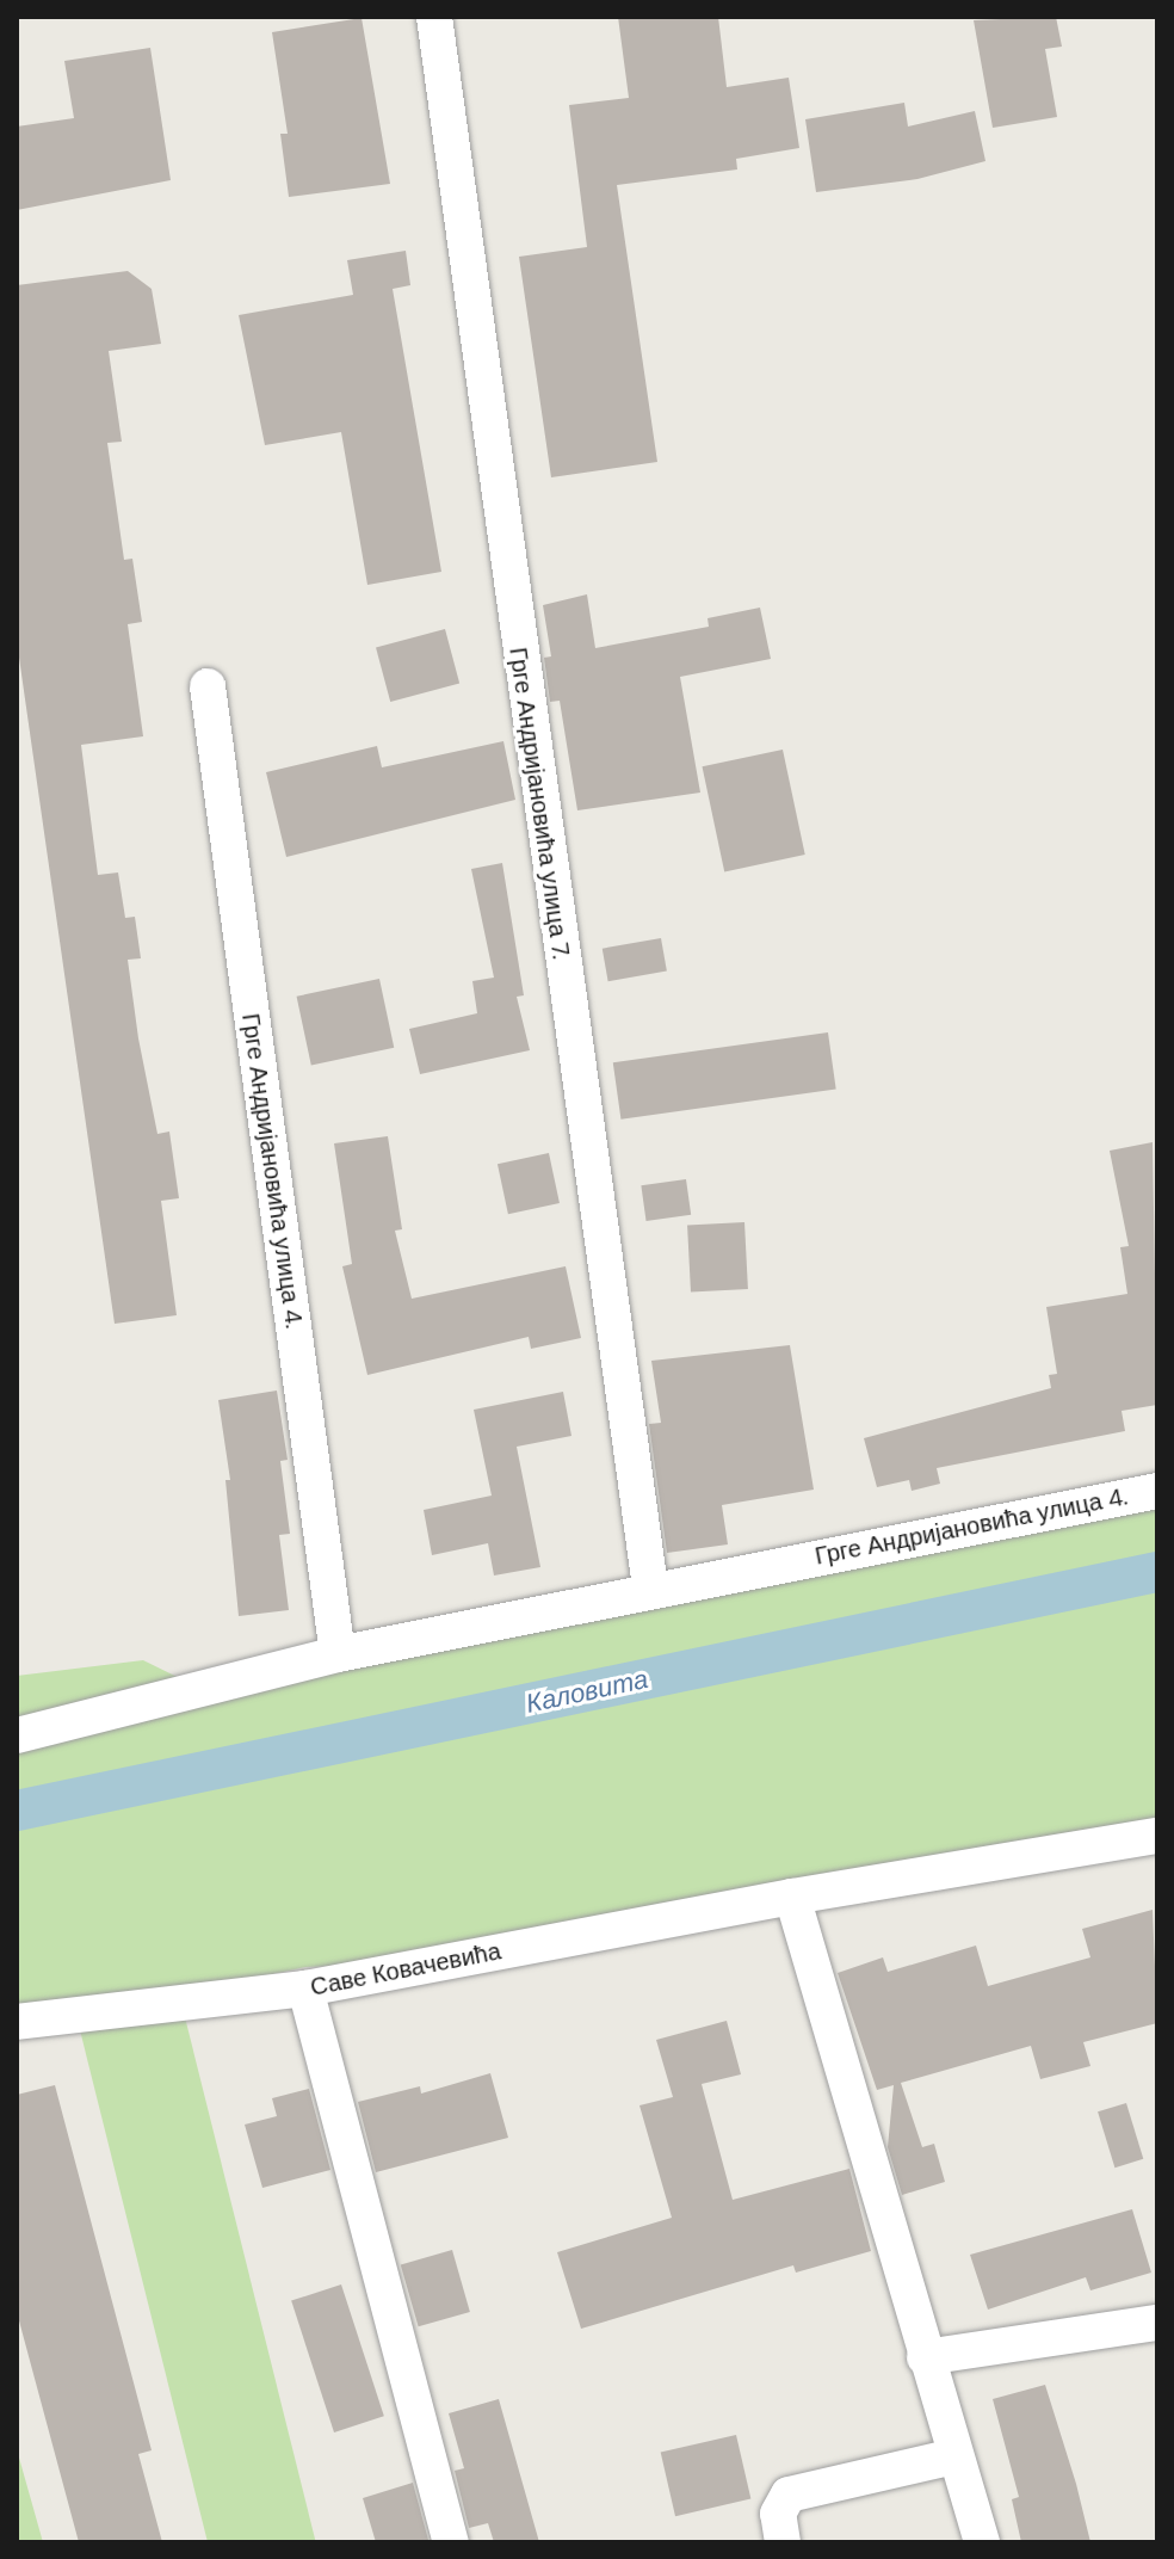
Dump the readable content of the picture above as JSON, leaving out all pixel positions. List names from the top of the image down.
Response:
{
  "streets": {
    "street": ["Грге Андријановића улица 7.", "Грге Андријановића улица 4.", "Саве Ковачевића"]
  },
  "crossings": [
    ["Грге Андријановића улица 7.", "Грге Андријановића улица 4."]
  ],
  "water": ["Каловита"]
}
